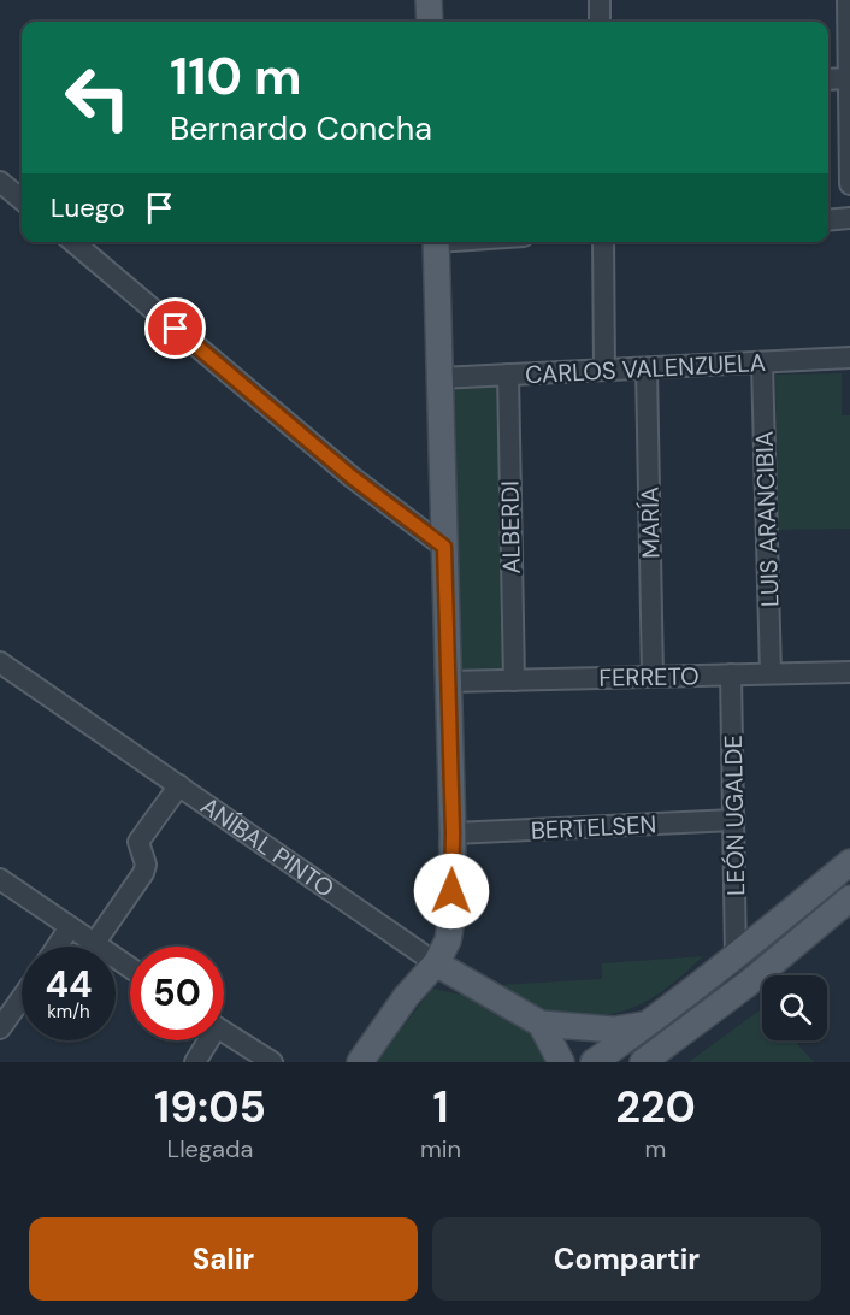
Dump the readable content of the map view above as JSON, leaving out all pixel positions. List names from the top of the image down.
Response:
{
  "streets": {
    "main road": ["ANÍBAL PINTO"],
    "street": [
      "CARLOS VALENZUELA",
      "LUIS ARANCIBIA",
      "MARÍA",
      "ALBERDI",
      "FERRETO",
      "LEÓN UGALDE",
      "BERTELSEN"
    ]
  },
  "crossings": [
    ["CARLOS VALENZUELA", "LUIS ARANCIBIA"],
    ["CARLOS VALENZUELA", "MARÍA"],
    ["CARLOS VALENZUELA", "ALBERDI"],
    ["LUIS ARANCIBIA", "FERRETO"],
    ["MARÍA", "FERRETO"],
    ["ALBERDI", "FERRETO"],
    ["FERRETO", "LEÓN UGALDE"],
    ["LEÓN UGALDE", "BERTELSEN"]
  ],
  "page": {
    "turn": ["110 m", "Bernardo Concha"],
    "then": "Luego",
    "speed": "44 km/h",
    "limit": "50",
    "eta": [
      "19:05",
      "Llegada",
      "1",
      "min",
      "220",
      "m"
    ],
    "buttons": ["Salir", "Compartir"]
  }
}
